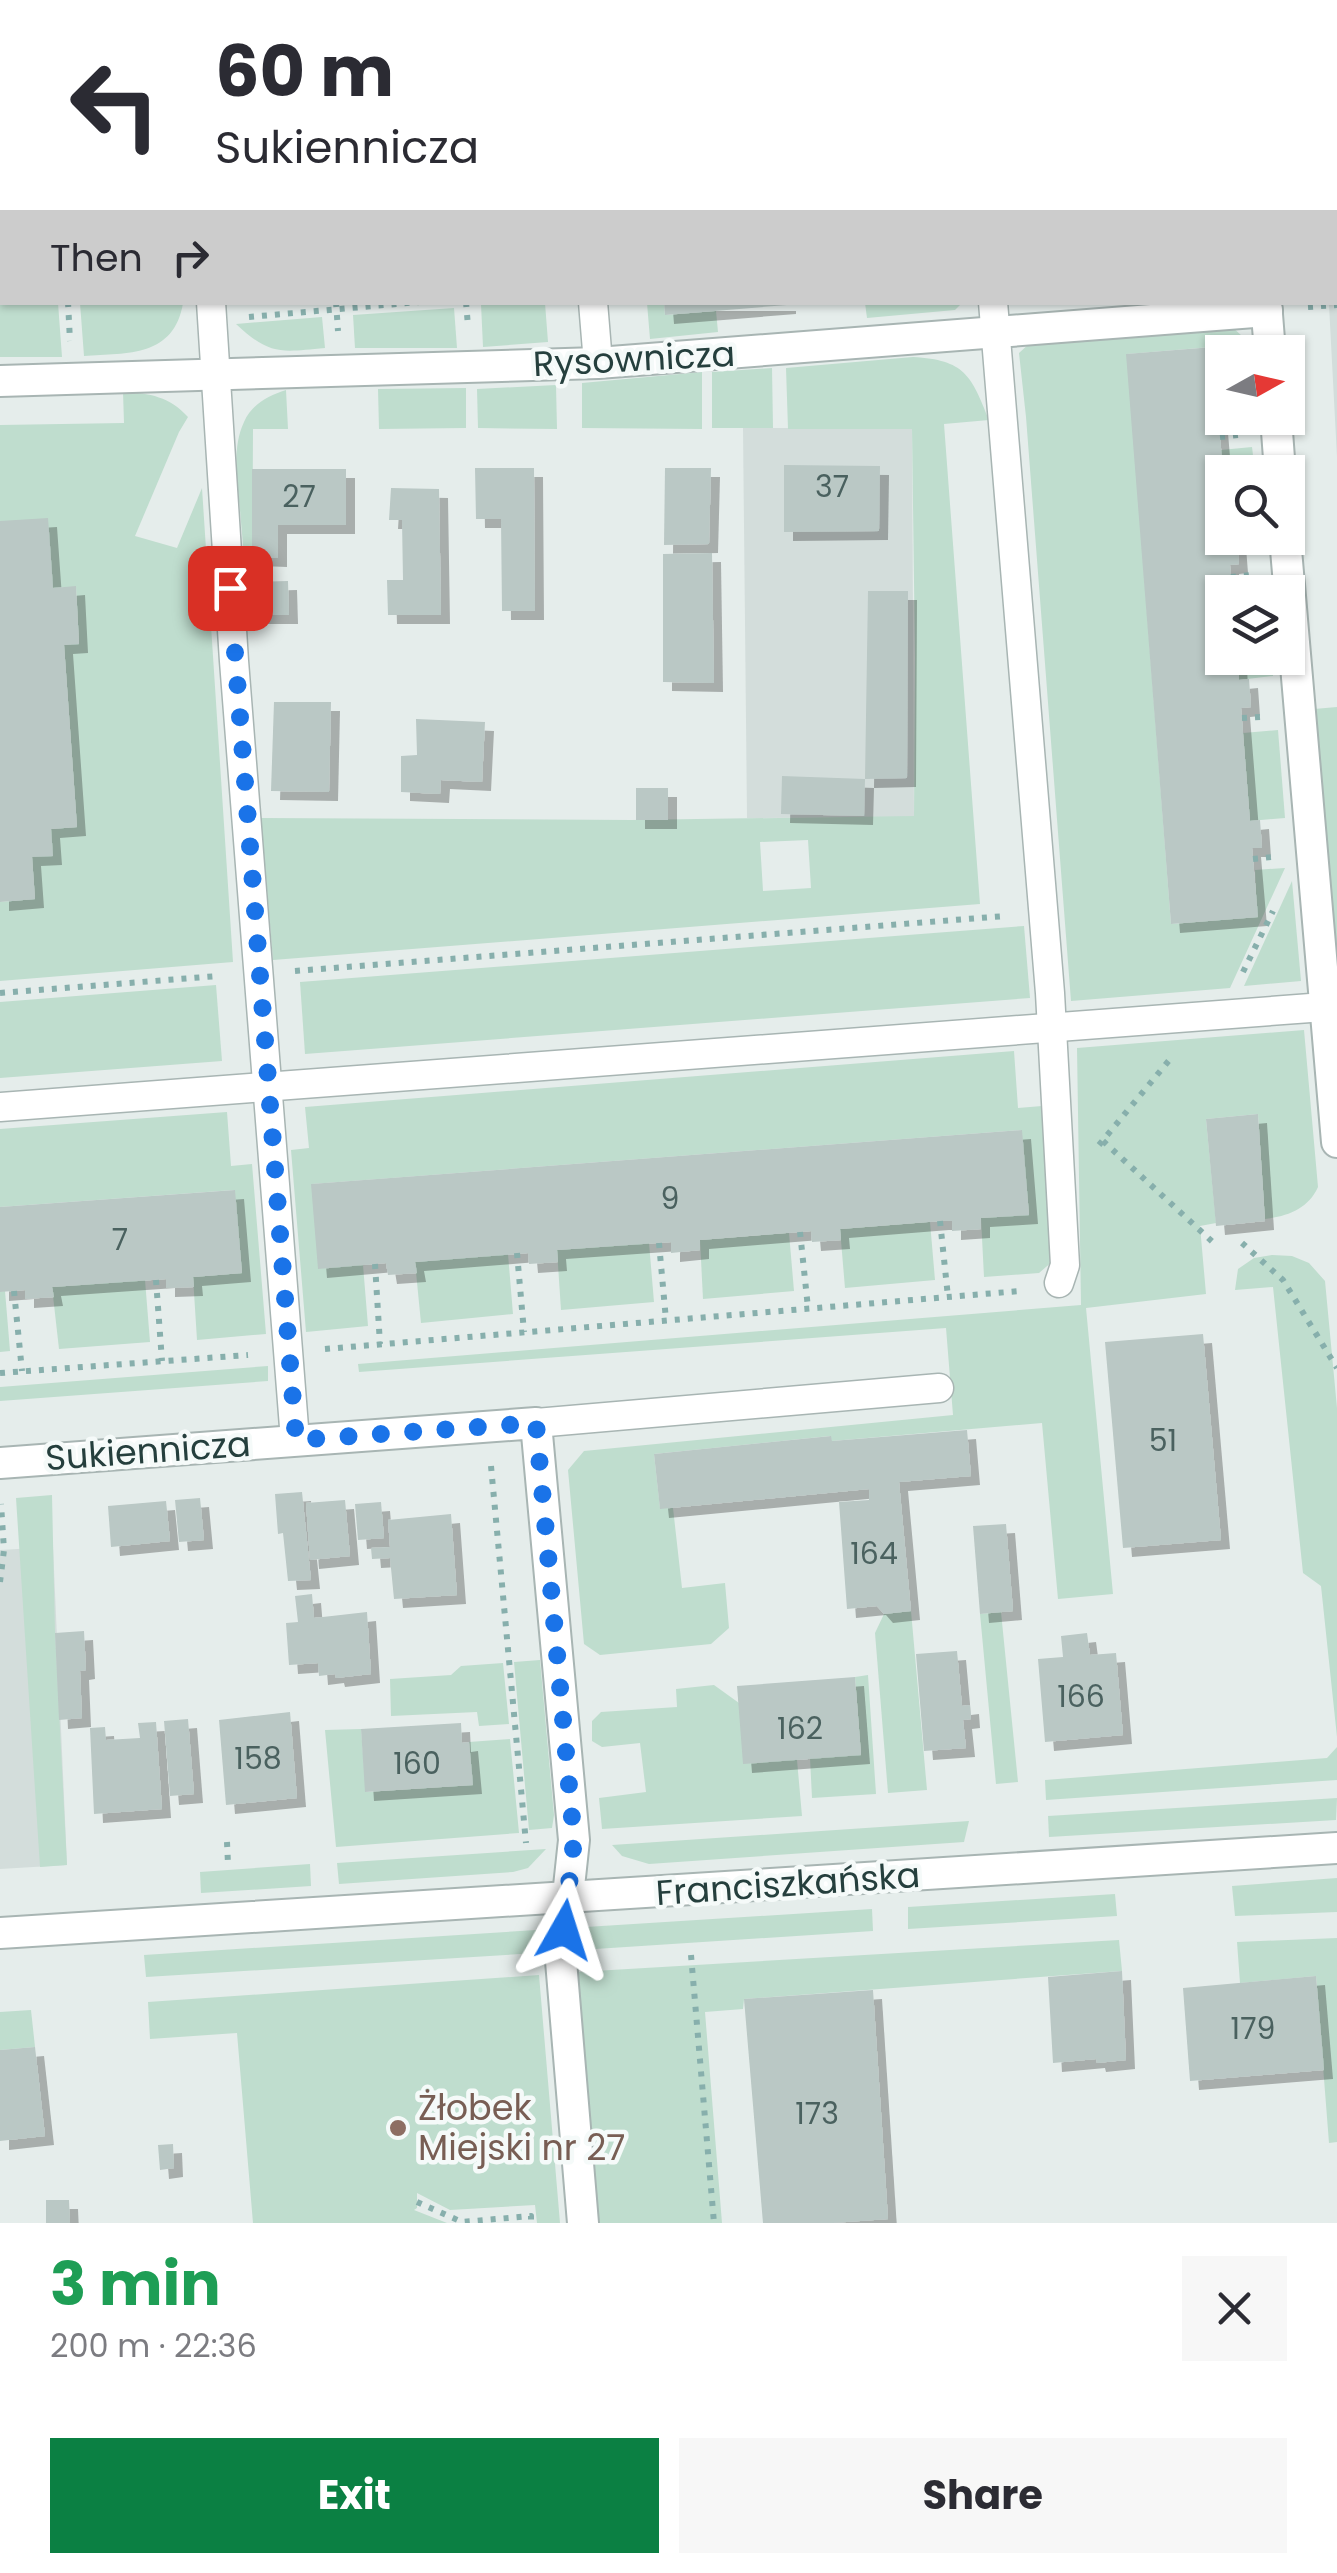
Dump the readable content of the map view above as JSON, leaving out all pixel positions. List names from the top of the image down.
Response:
{
  "streets": {
    "street": ["Rysownicza", "Sukiennicza", "Franciszkańska"]
  },
  "places": ["Żłobek Miejski nr 27"],
  "house_numbers": [
    "37",
    "27",
    "9",
    "7",
    "51",
    "164",
    "166",
    "162",
    "158",
    "160",
    "179",
    "173"
  ],
  "north": "right",
  "page": {
    "turn": ["60 m", "Sukiennicza"],
    "then": "Then",
    "heading": ["3 min", "200 m · 22:36"],
    "buttons": ["Exit", "Share"]
  }
}
